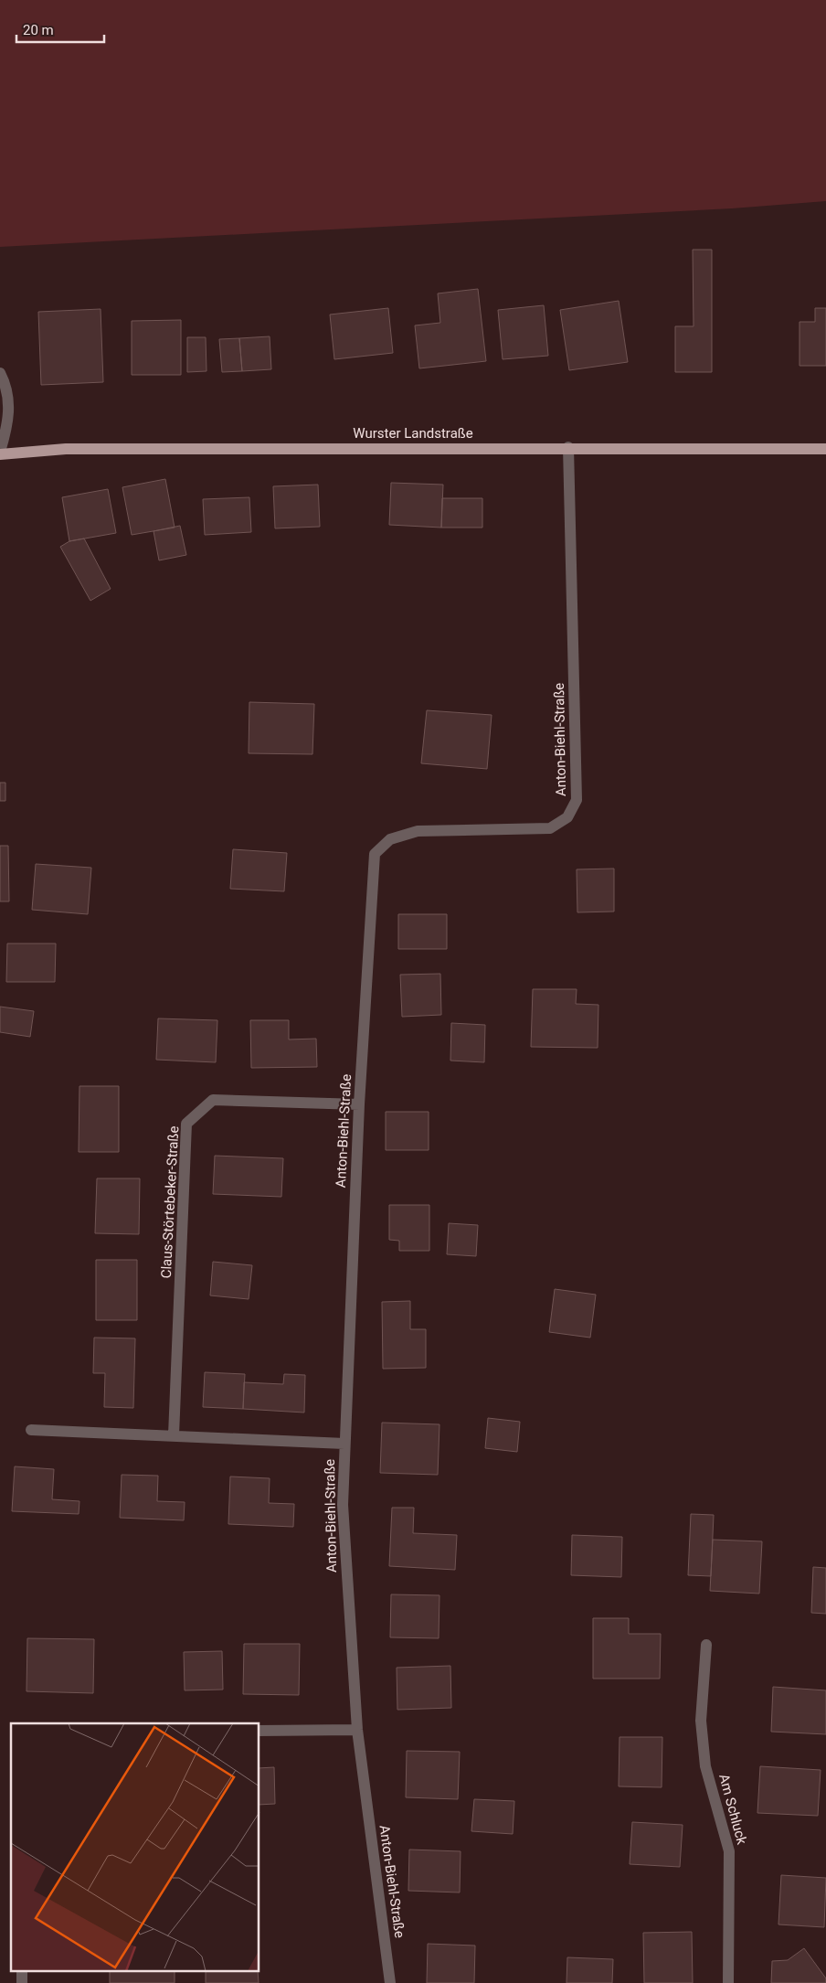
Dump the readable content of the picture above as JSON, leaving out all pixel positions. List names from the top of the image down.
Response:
{
  "streets": {
    "main road": ["Wurster Landstraße"],
    "street": ["Anton-Biehl-Straße", "Claus-Störtebeker-Straße", "Am Schluck"]
  },
  "crossings": [
    ["Wurster Landstraße", "Anton-Biehl-Straße"],
    ["Anton-Biehl-Straße", "Claus-Störtebeker-Straße"]
  ],
  "scale_bar": "20 m"
}
